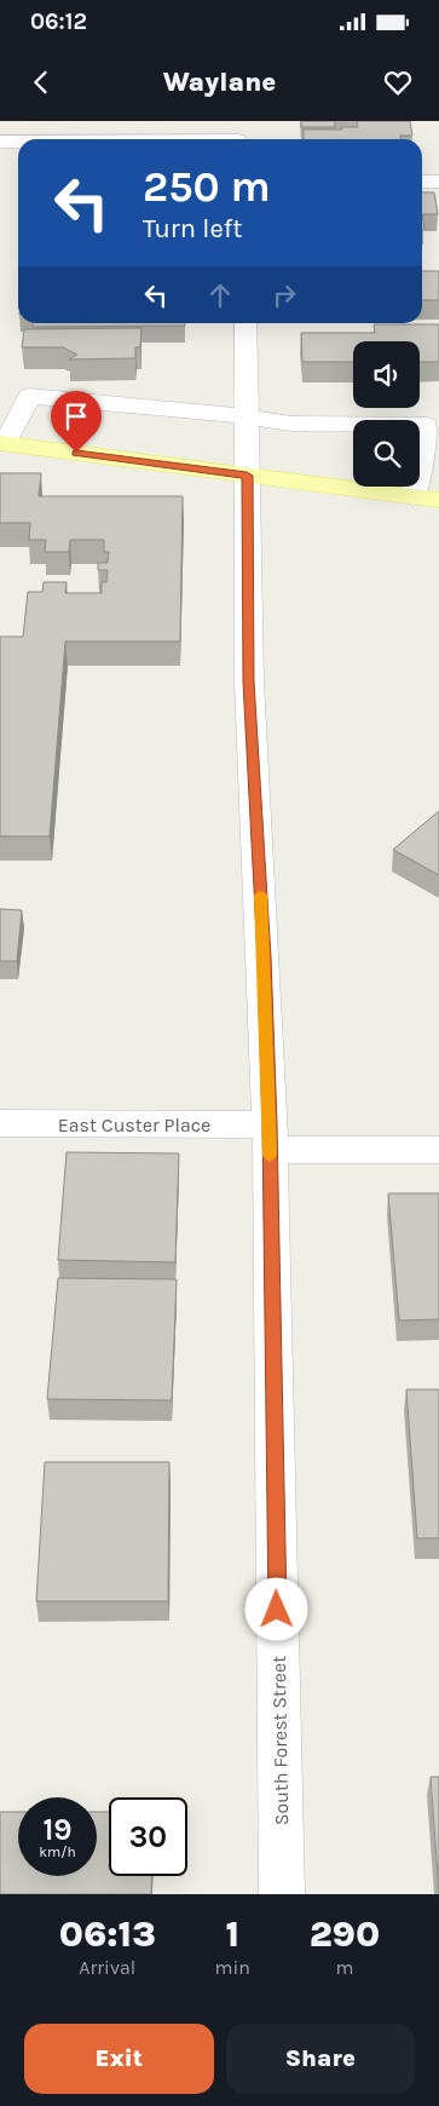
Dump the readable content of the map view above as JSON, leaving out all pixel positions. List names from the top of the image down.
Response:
{
  "streets": {
    "street": ["East Custer Place", "South Forest Street"]
  },
  "crossings": [
    ["East Custer Place", "South Forest Street"]
  ],
  "page": {
    "status": "06:12",
    "header": "Waylane",
    "turn": ["250 m", "Turn left"],
    "speed": "19 km/h",
    "limit": "30",
    "eta": [
      "06:13",
      "Arrival",
      "1",
      "min",
      "290",
      "m"
    ],
    "buttons": ["Exit", "Share"]
  }
}
